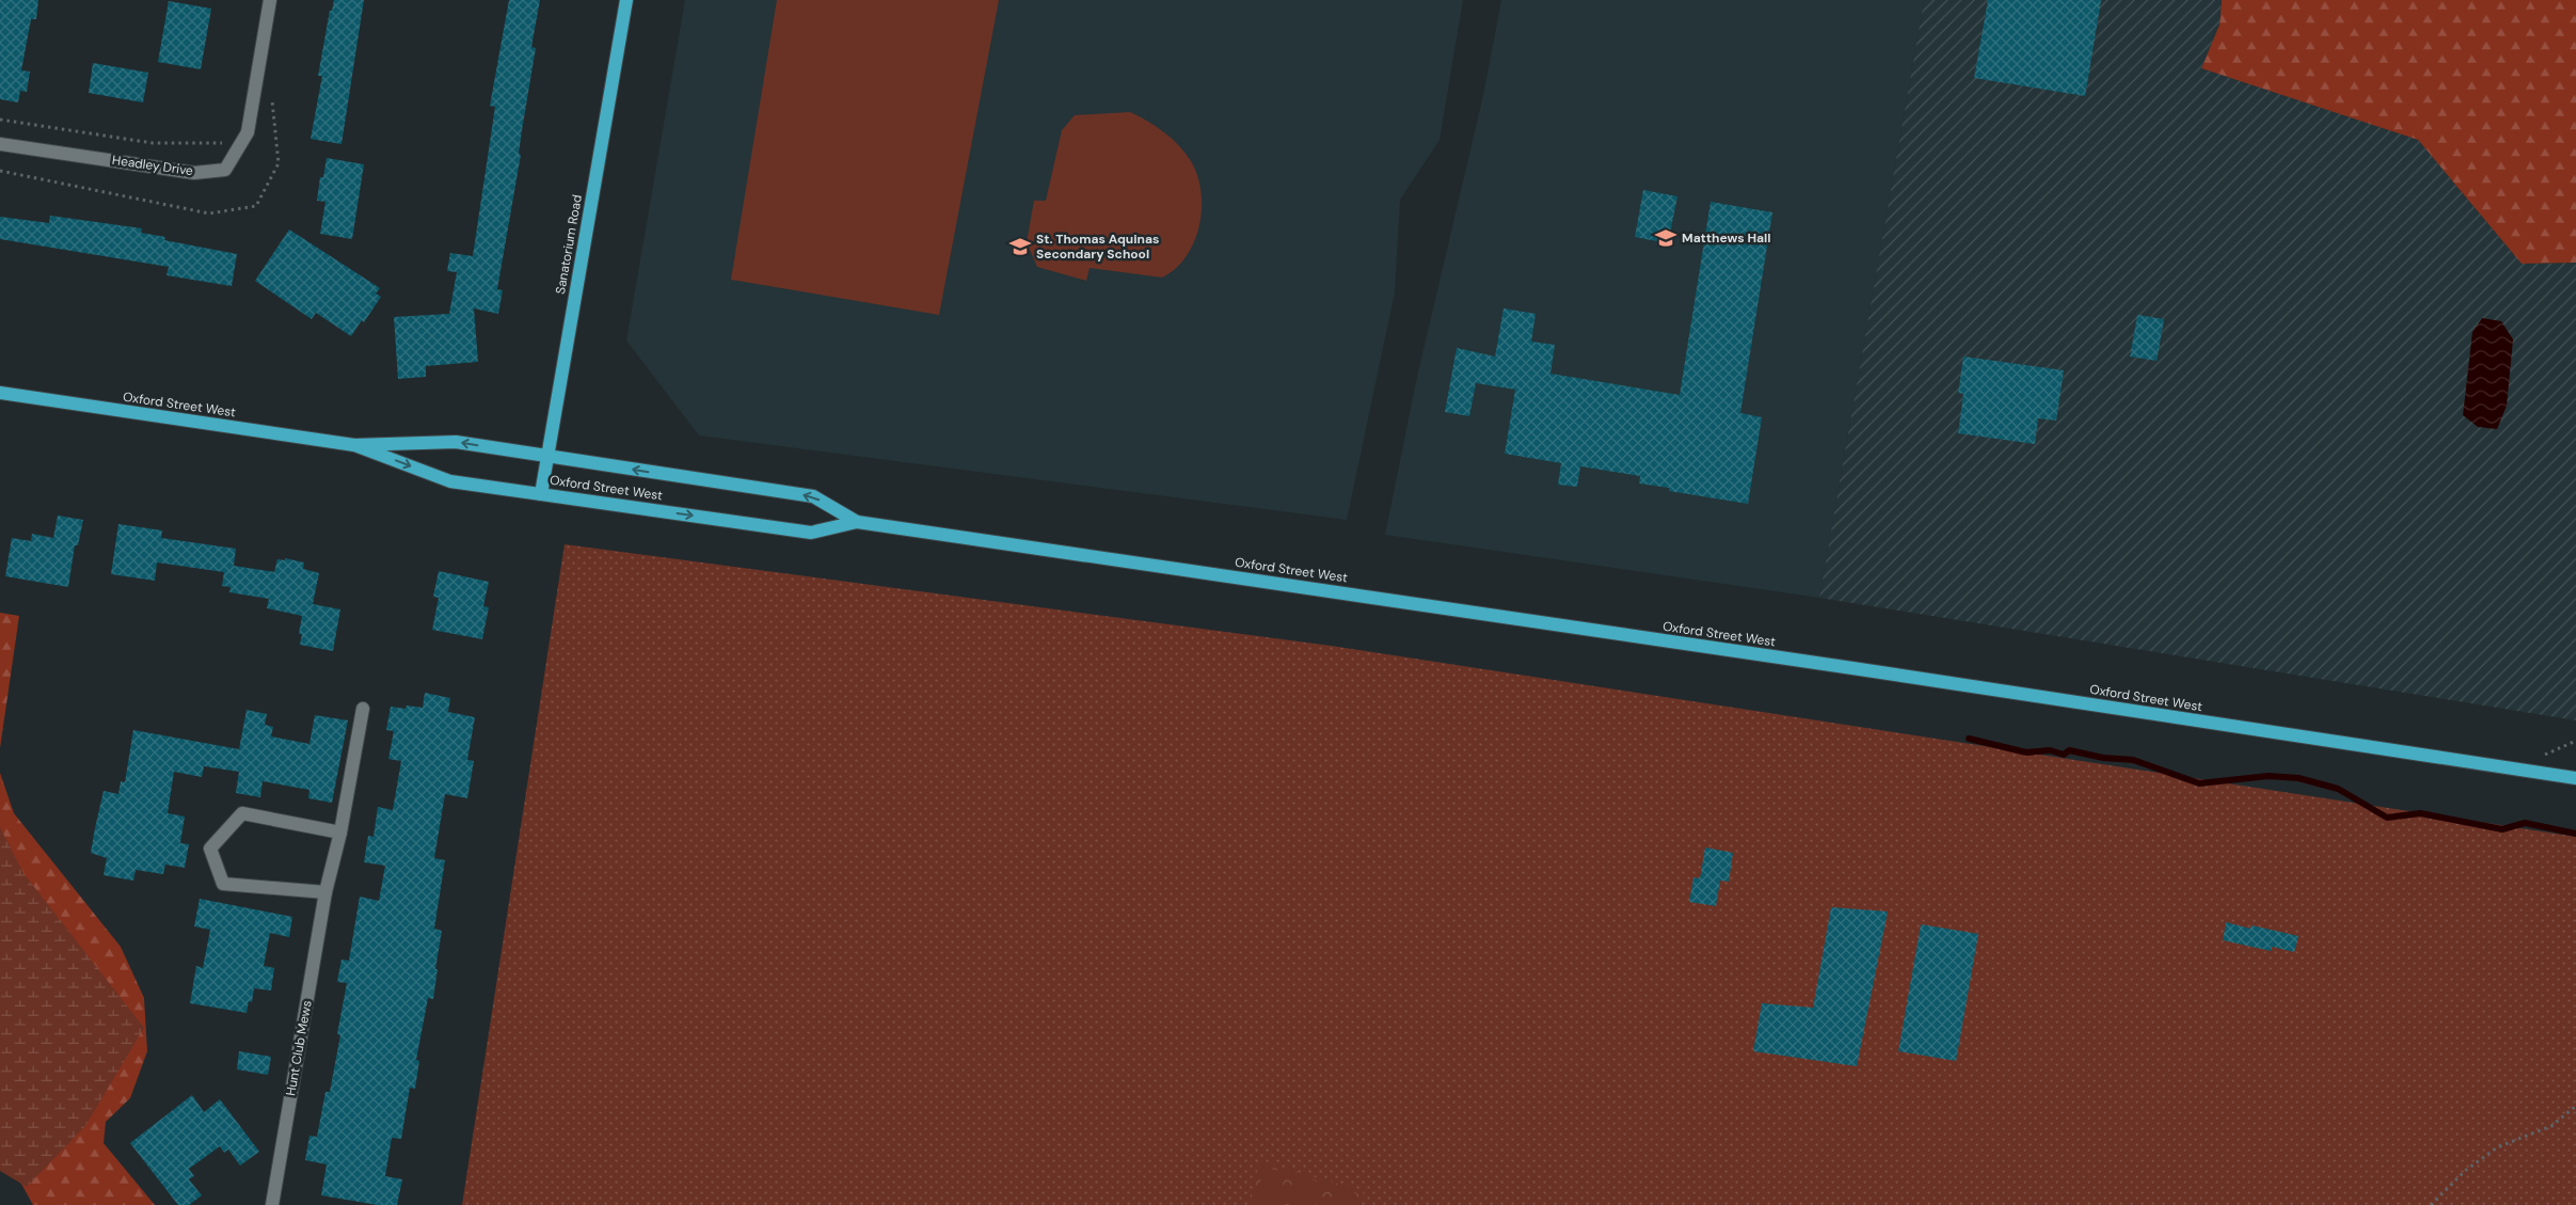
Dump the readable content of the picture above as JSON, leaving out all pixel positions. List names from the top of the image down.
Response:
{
  "streets": {
    "main road": ["Sanatorium Road", "Oxford Street West"],
    "street": ["Headley Drive", "Hunt Club Mews"]
  },
  "crossings": [
    ["Sanatorium Road", "Oxford Street West"]
  ],
  "places": {
    "school or university": ["Matthews Hall", "St. Thomas Aquinas Secondary School"]
  }
}
